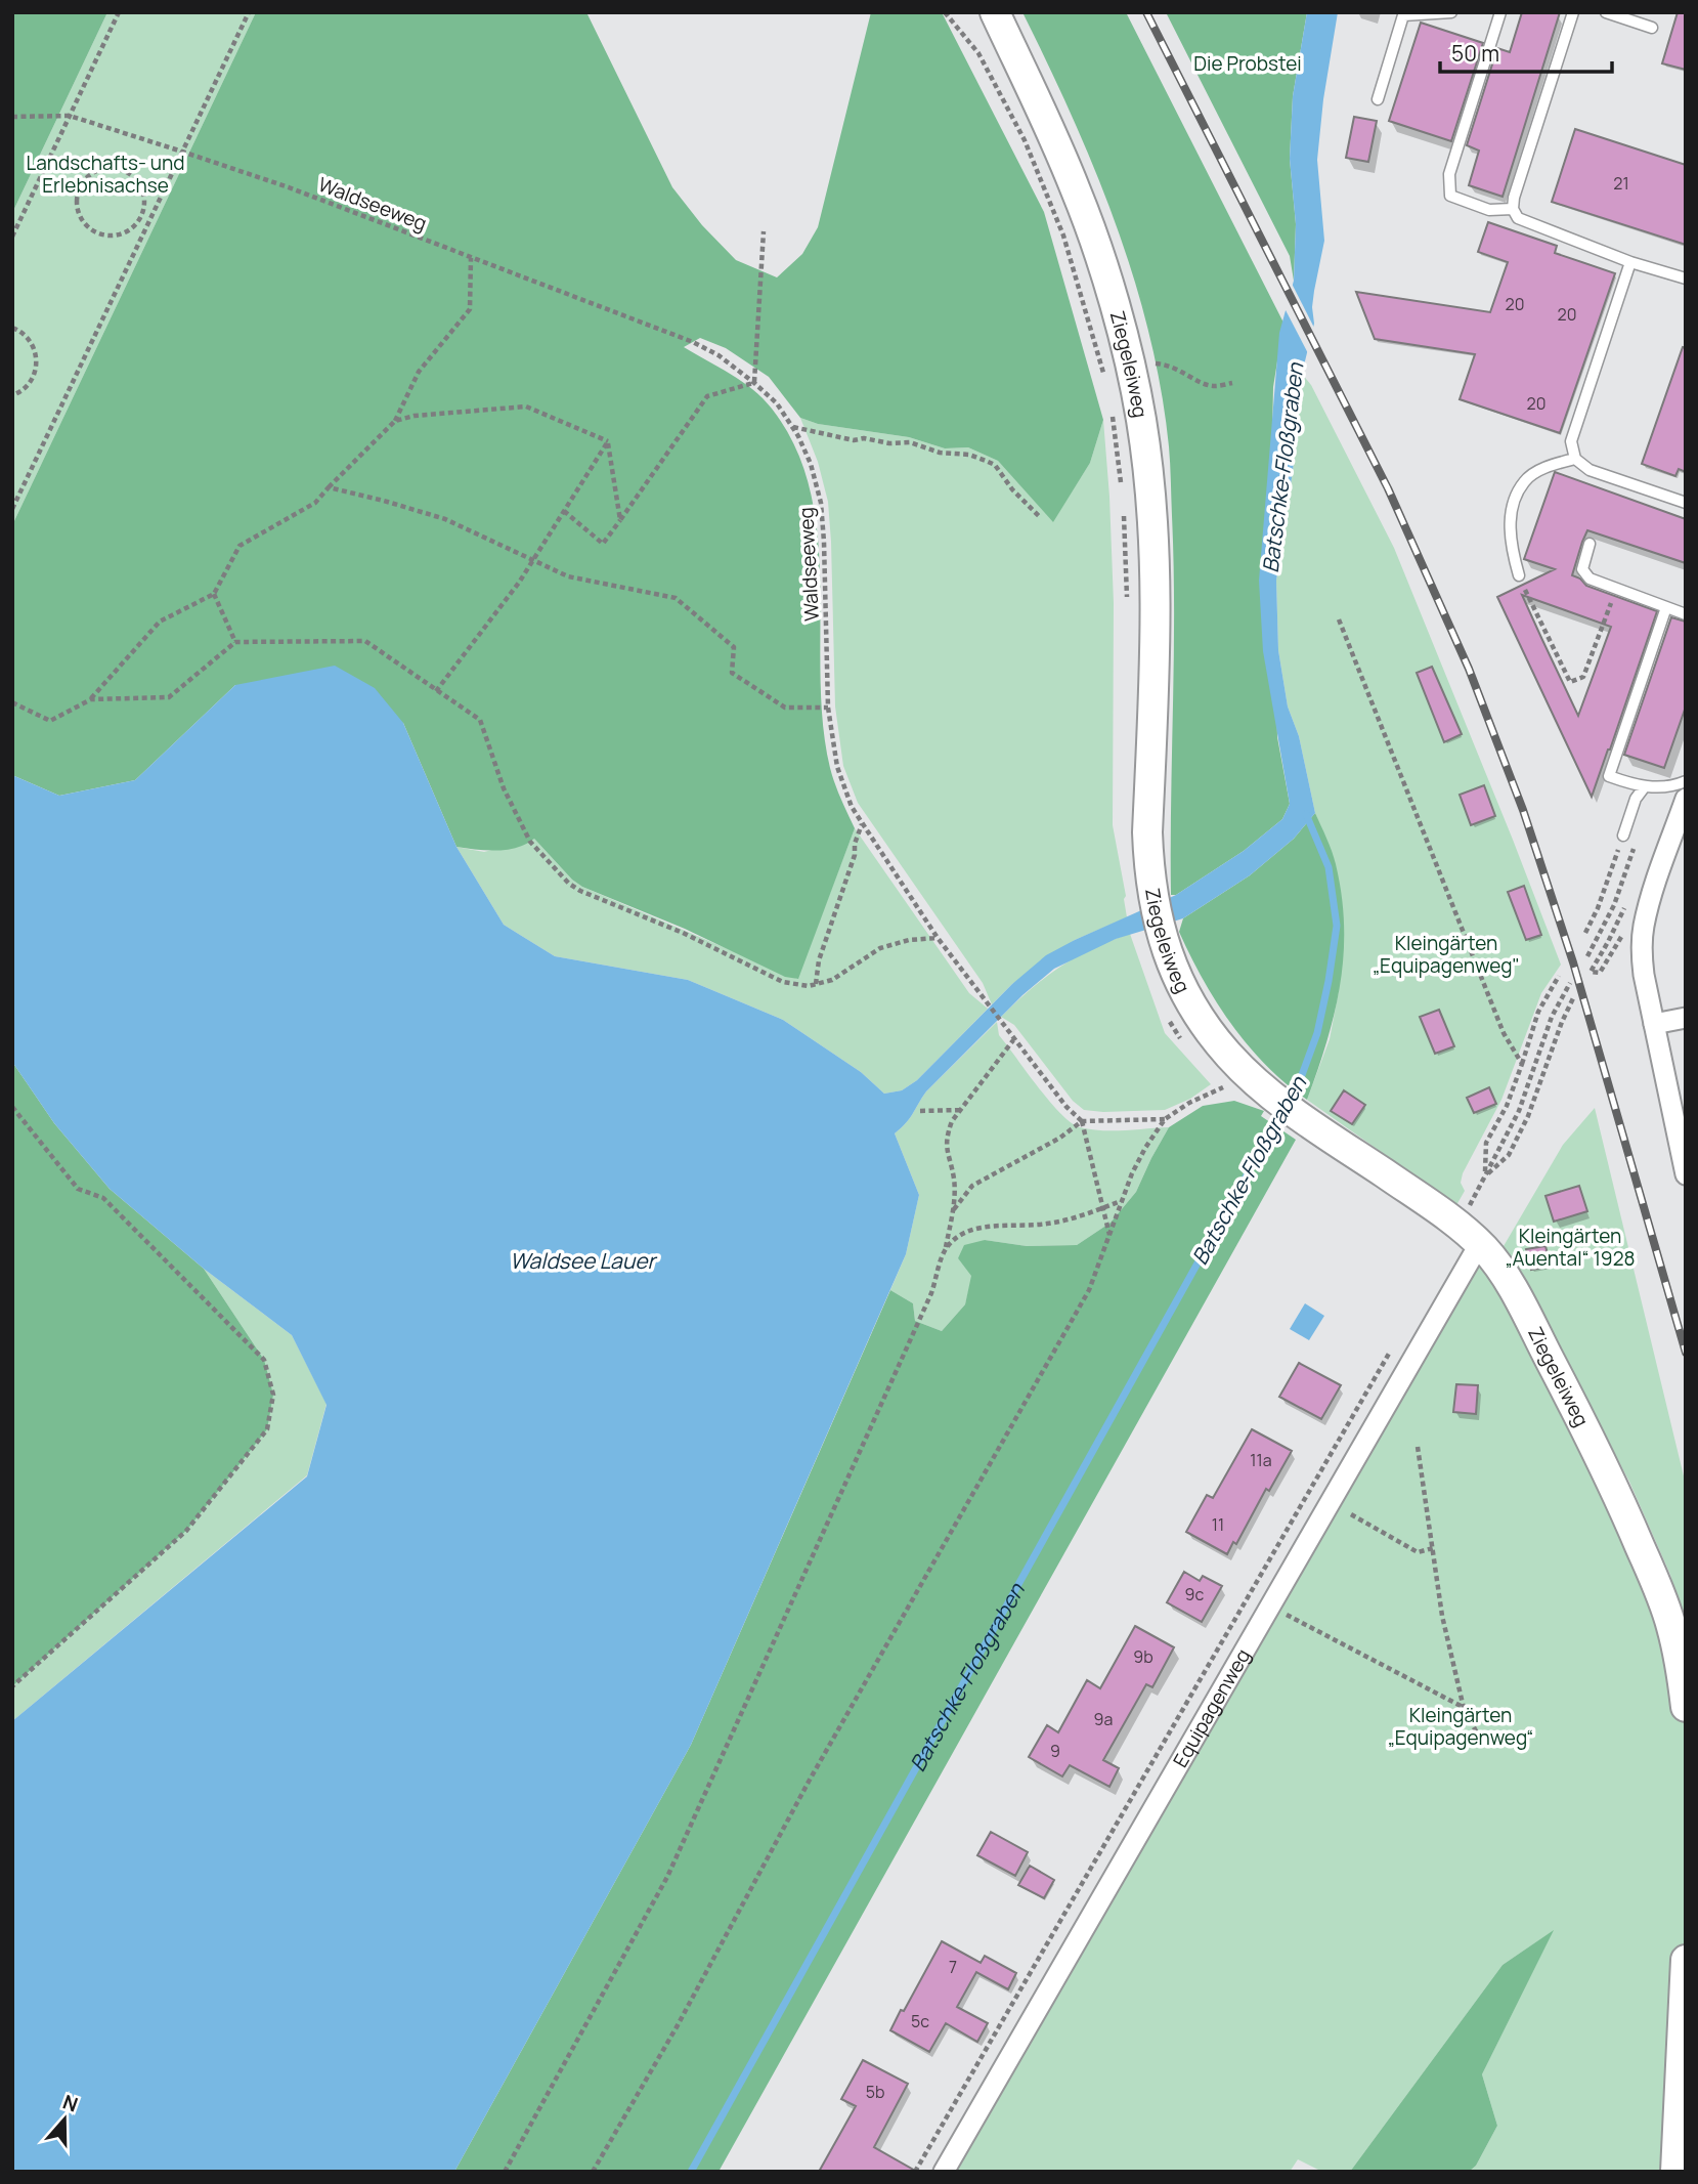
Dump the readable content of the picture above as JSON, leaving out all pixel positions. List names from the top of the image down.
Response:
{
  "streets": {
    "main road": ["Ziegeleiweg"],
    "street": ["Equipagenweg"],
    "path": ["Waldseeweg"]
  },
  "crossings": [
    ["Ziegeleiweg", "Equipagenweg"]
  ],
  "water": ["Batschke‐Floßgraben", "Waldsee Lauer"],
  "parks": [
    "Die Probstei",
    "Landschafts- und Erlebnisachse",
    "Kleingärten „Equipagenweg\"",
    "Kleingärten „Auental“ 1928",
    "Kleingärten „Equipagenweg“"
  ],
  "house_numbers": [
    "21",
    "20",
    "20",
    "20",
    "11a",
    "11",
    "9c",
    "9b",
    "9a",
    "9",
    "7",
    "5c",
    "5b"
  ],
  "scale_bar": "50 m",
  "north": "top"
}
